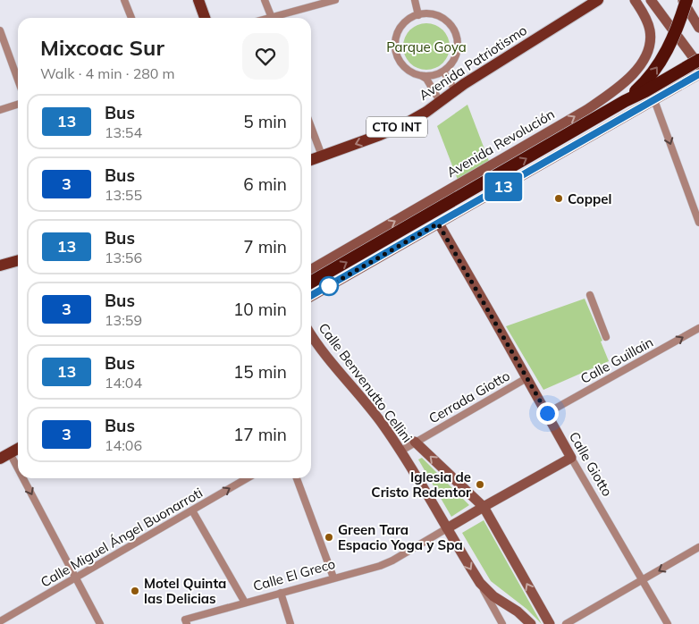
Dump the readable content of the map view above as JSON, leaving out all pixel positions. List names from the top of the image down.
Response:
{
  "streets": {
    "main road": [
      "Avenida Patriotismo",
      "CTO INT",
      "Avenida Revolución",
      "Calle Benvenutto Cellini",
      "Calle Giotto",
      "Calle El Greco"
    ],
    "street": ["Calle Guillain", "Cerrada Giotto", "Calle Miguel Ángel Buonarroti"]
  },
  "crossings": [
    ["Calle Guillain", "Calle Giotto"],
    ["Calle Benvenutto Cellini", "Cerrada Giotto"],
    ["Calle Benvenutto Cellini", "Calle El Greco"],
    ["Cerrada Giotto", "Calle Giotto"],
    ["Calle Giotto", "Calle El Greco"]
  ],
  "one_way": ["Avenida Patriotismo", "Calle Guillain"],
  "parks": ["Parque Goya"],
  "places": [
    "Coppel",
    "Iglesia de Cristo Redentor",
    "Green Tara Espacio Yoga y Spa",
    "Motel Quinta las Delicias"
  ],
  "lines": ["bus line 13"],
  "page": {
    "on_map": "13",
    "heading": ["Mixcoac Sur", "Walk · 4 min · 280 m"],
    "list": [
      {
        "mark": "13",
        "name": "Bus",
        "note": "13:54",
        "value": "5 min"
      },
      {
        "mark": "3",
        "name": "Bus",
        "note": "13:55",
        "value": "6 min"
      },
      {
        "mark": "13",
        "name": "Bus",
        "note": "13:56",
        "value": "7 min"
      },
      {
        "mark": "3",
        "name": "Bus",
        "note": "13:59",
        "value": "10 min"
      },
      {
        "mark": "13",
        "name": "Bus",
        "note": "14:04",
        "value": "15 min"
      },
      {
        "mark": "3",
        "name": "Bus",
        "note": "14:06",
        "value": "17 min"
      }
    ]
  }
}
